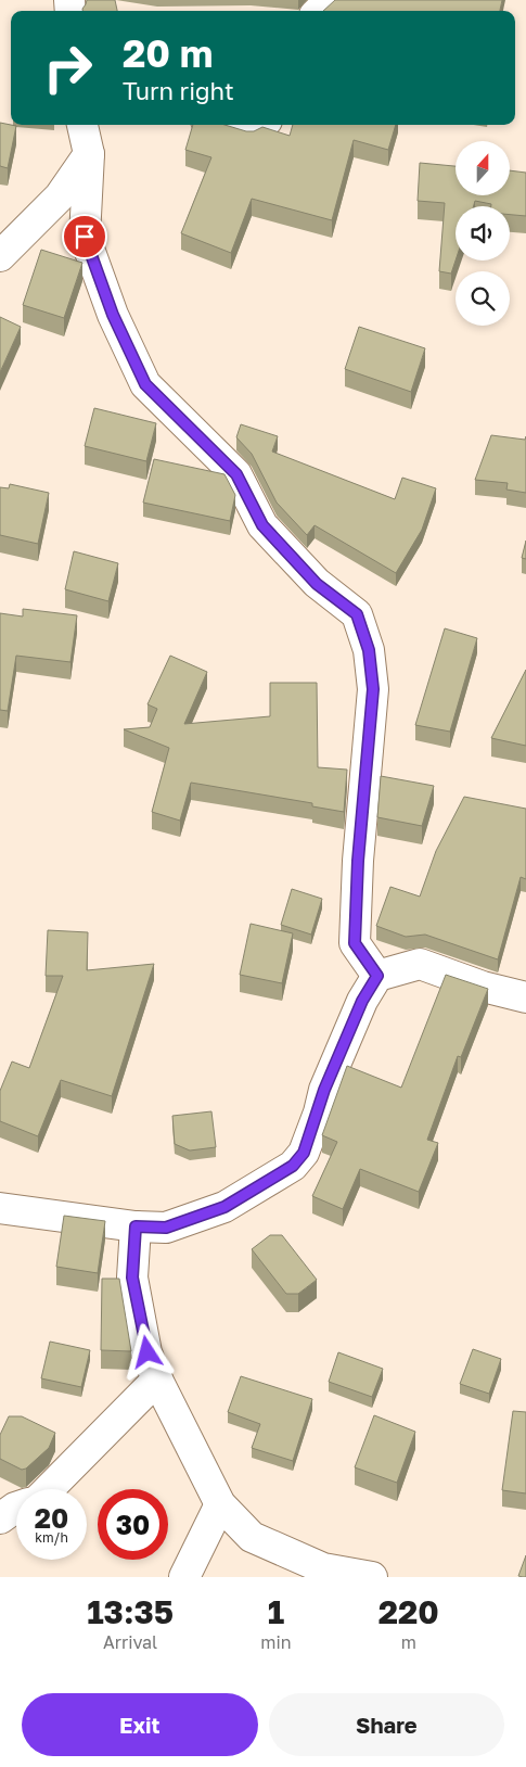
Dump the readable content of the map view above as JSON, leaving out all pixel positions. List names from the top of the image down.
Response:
{
  "north": "top",
  "page": {
    "turn": ["20 m", "Turn right"],
    "speed": "20 km/h",
    "limit": "30",
    "eta": [
      "13:35",
      "Arrival",
      "1",
      "min",
      "220",
      "m"
    ],
    "buttons": ["Exit", "Share"]
  }
}
